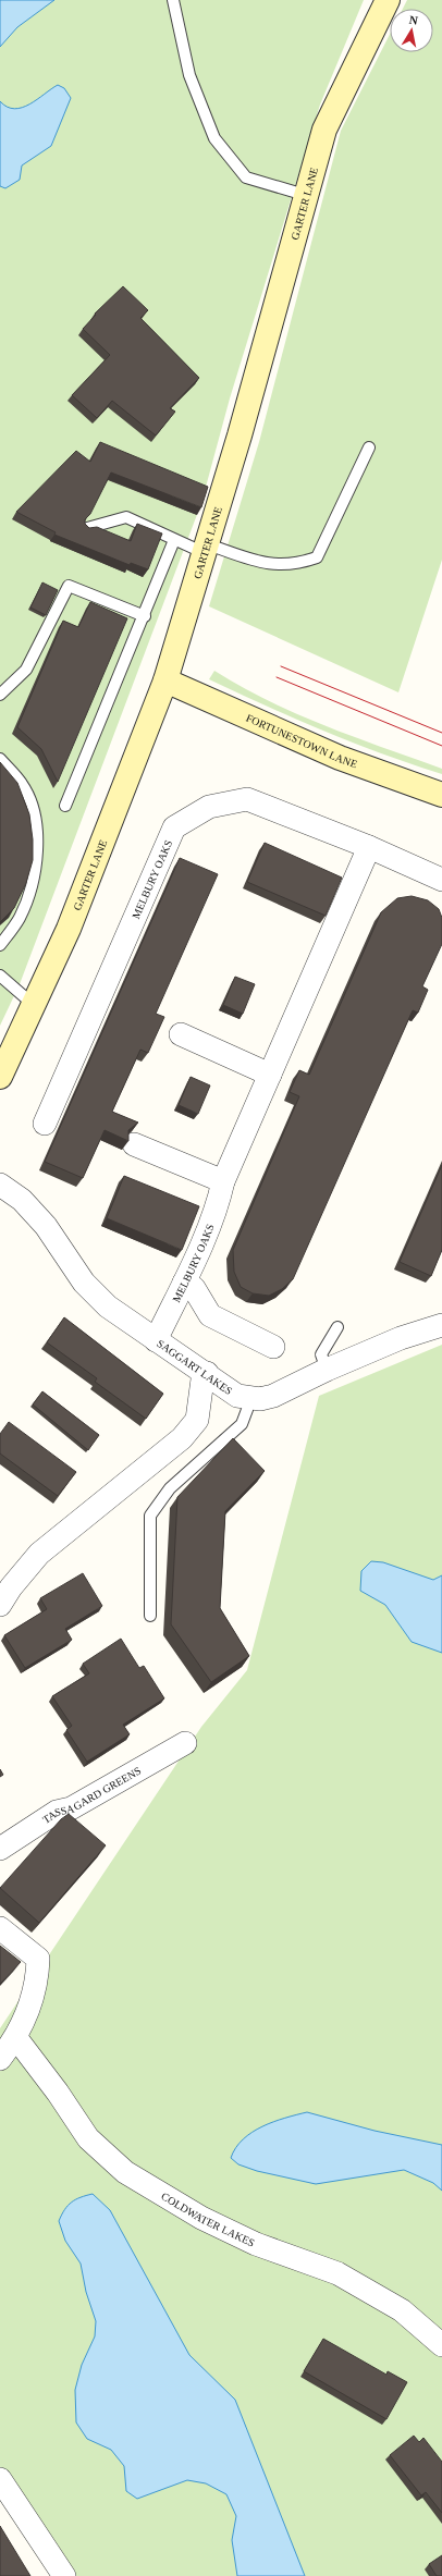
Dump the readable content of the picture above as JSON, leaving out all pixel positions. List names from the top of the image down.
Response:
{
  "streets": {
    "street": [
      "GARTER LANE",
      "FORTUNESTOWN LANE",
      "MELBURY OAKS",
      "SAGGART LAKES",
      "TASSAGARD GREENS",
      "COLDWATER LAKES"
    ]
  },
  "crossings": [
    ["GARTER LANE", "FORTUNESTOWN LANE"],
    ["MELBURY OAKS", "SAGGART LAKES"]
  ],
  "north": "top"
}
